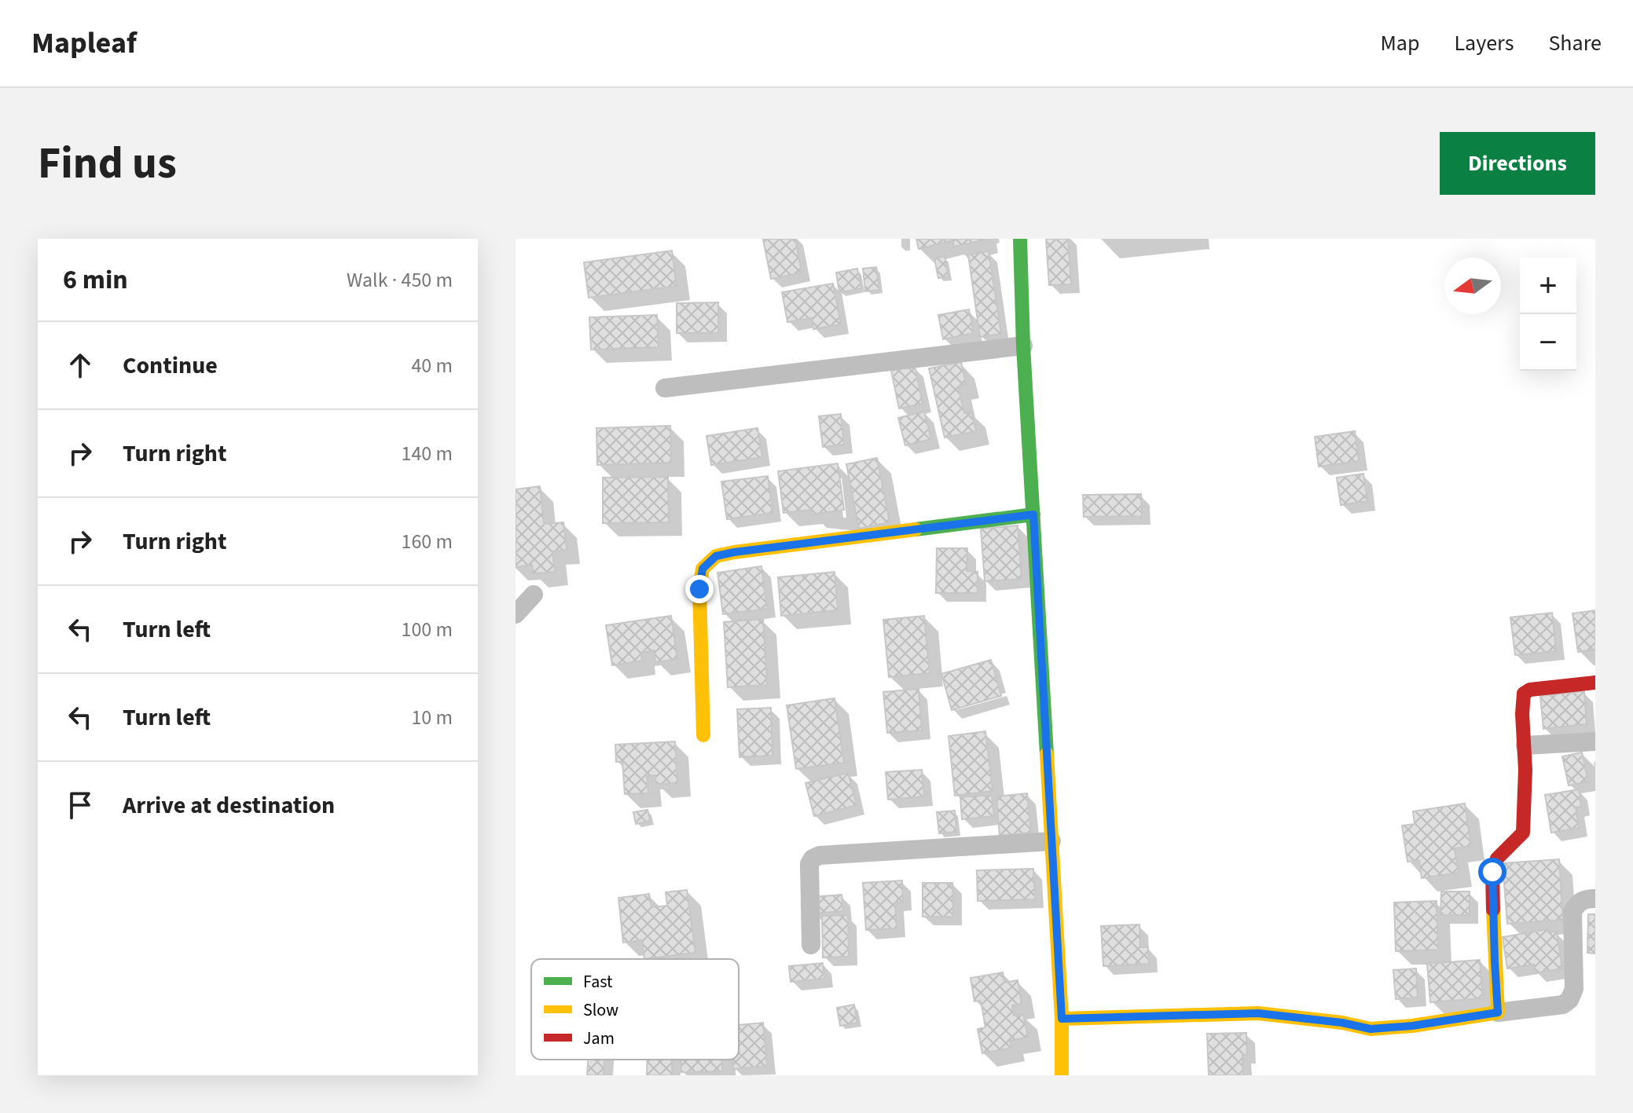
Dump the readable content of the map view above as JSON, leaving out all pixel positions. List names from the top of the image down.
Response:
{
  "legend": ["Fast", "Slow", "Jam"],
  "north": "left",
  "page": {
    "header": "Mapleaf",
    "nav": ["Map", "Layers", "Share"],
    "buttons": "Directions",
    "title": "Find us",
    "heading": ["6 min", "Walk · 450 m"],
    "map_buttons": ["+", "−"],
    "list": [
      ["Continue", "40 m"],
      ["Turn right", "140 m"],
      ["Turn right", "160 m"],
      ["Turn left", "100 m"],
      ["Turn left", "10 m"],
      "Arrive at destination"
    ]
  }
}
